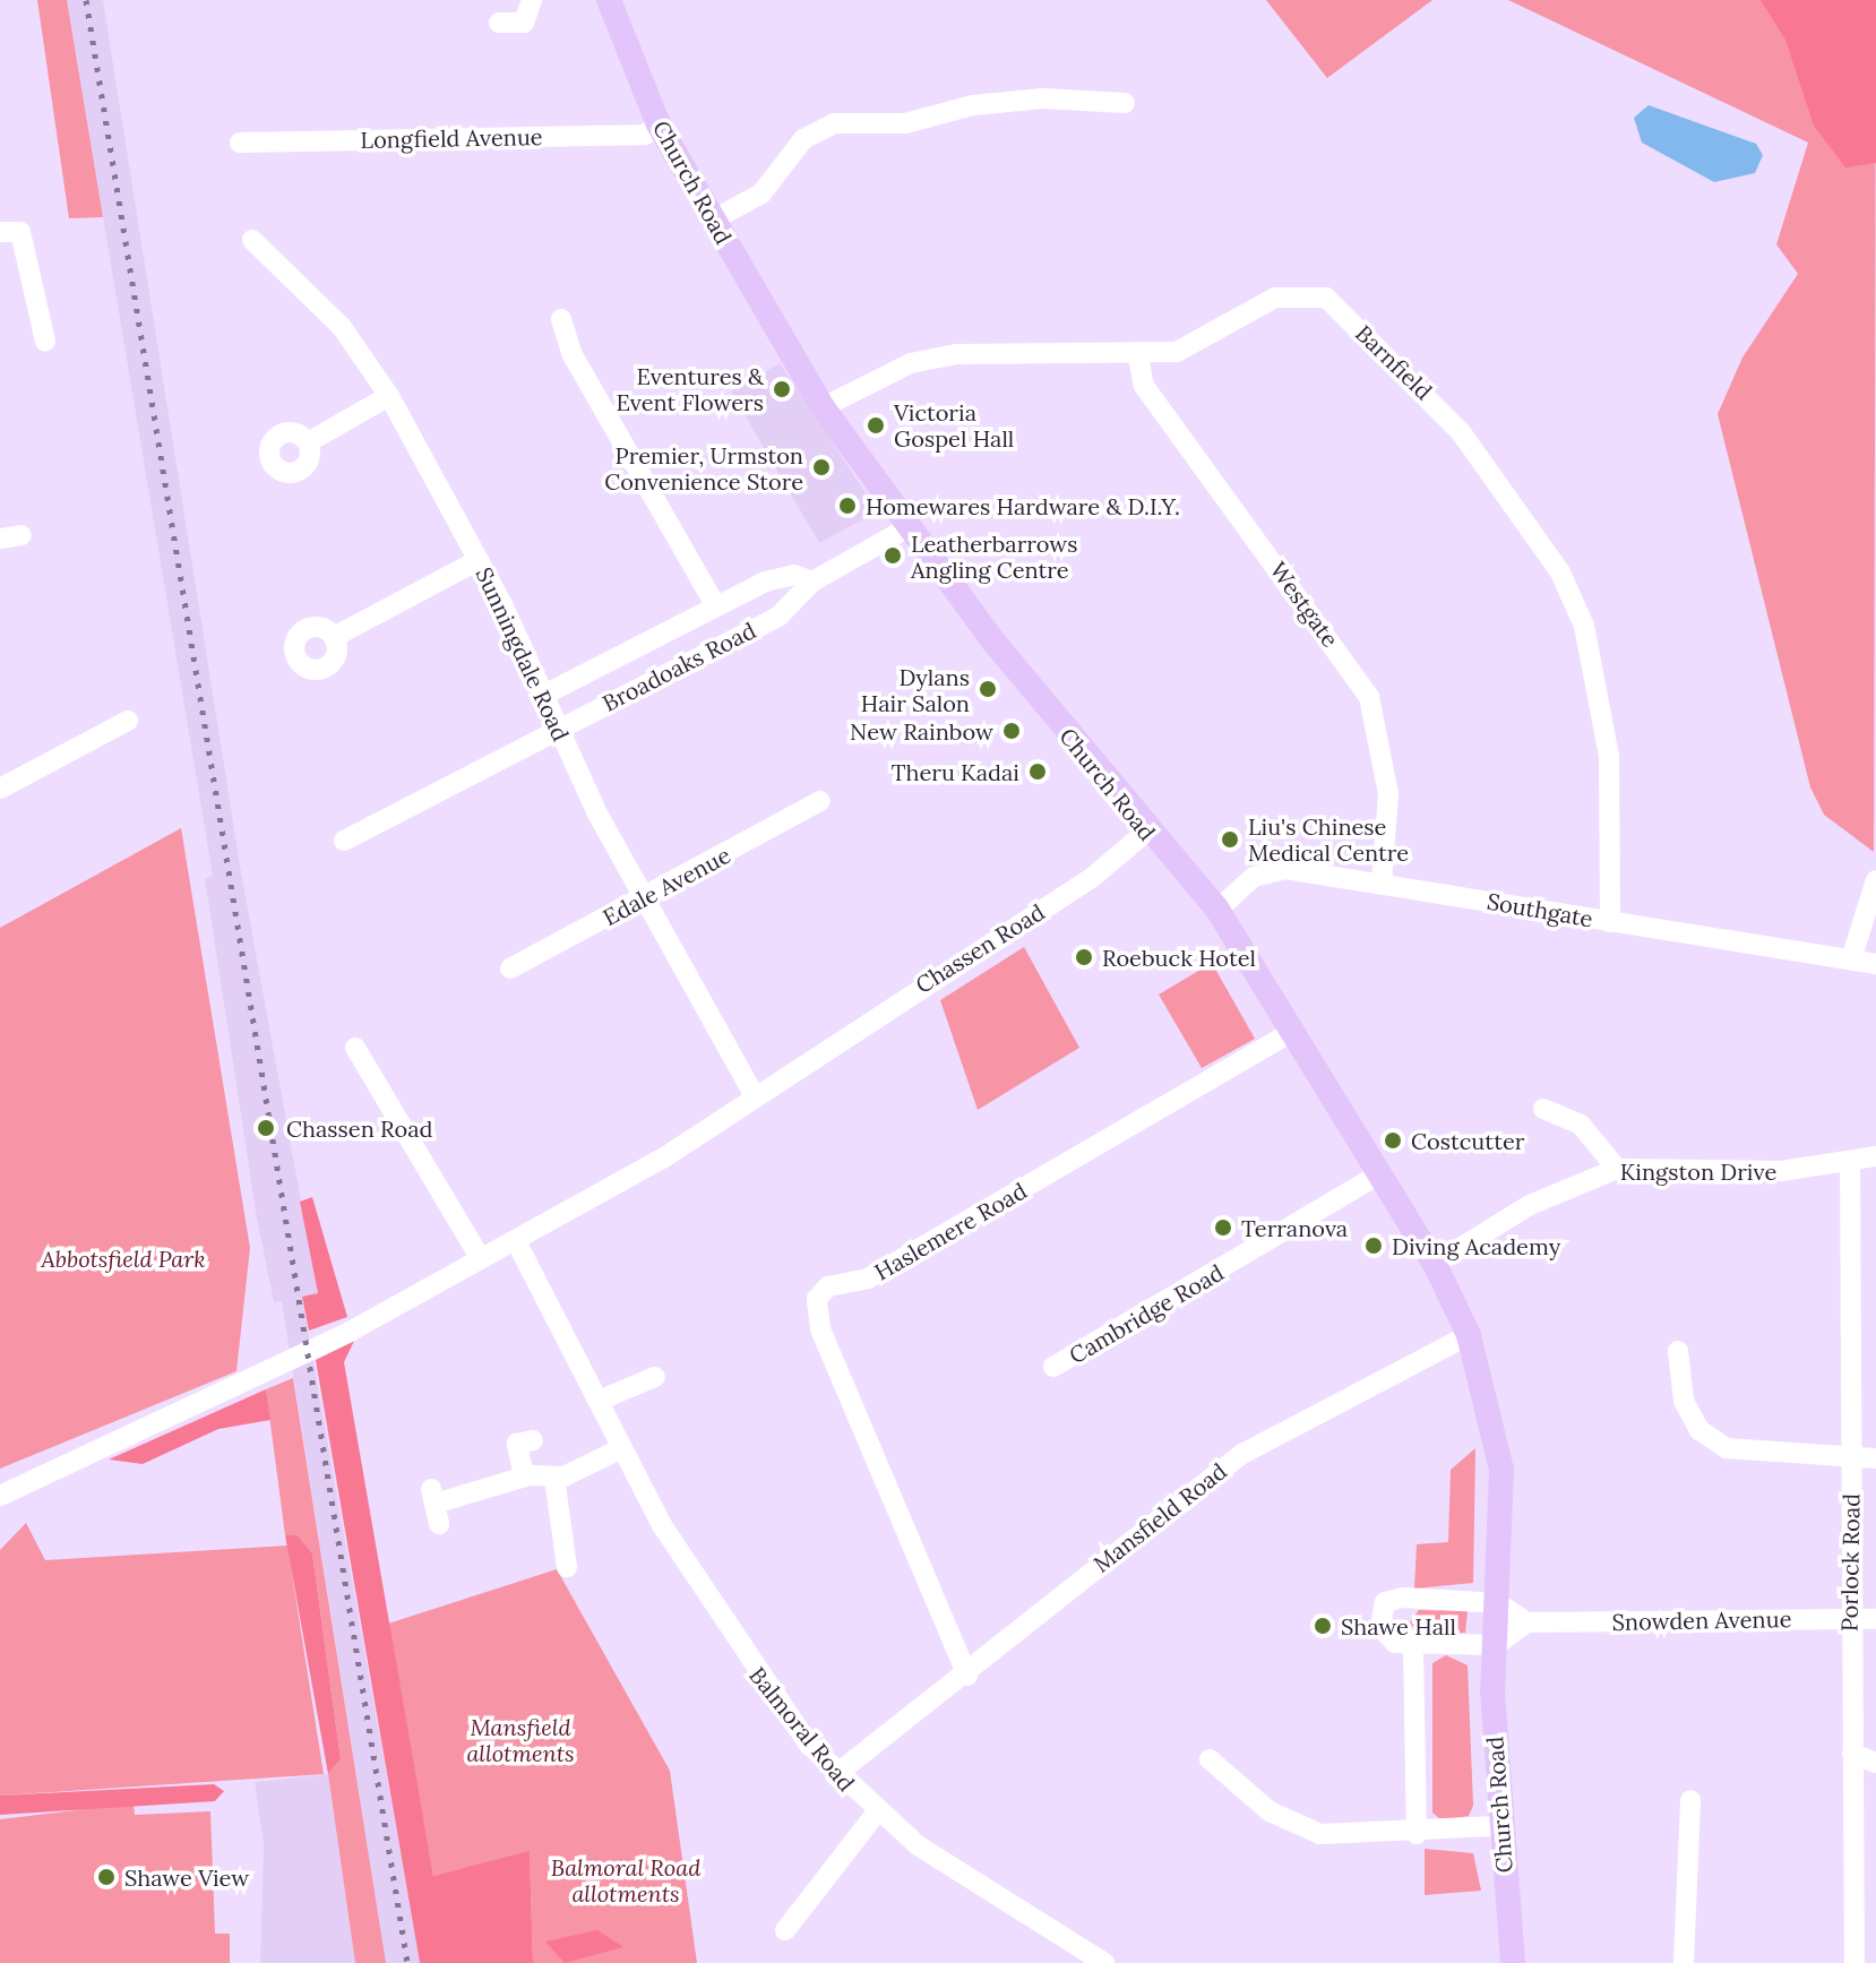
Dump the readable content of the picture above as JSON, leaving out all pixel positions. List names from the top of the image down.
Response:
{
  "streets": {
    "main road": ["Church Road"],
    "street": [
      "Longfield Avenue",
      "Barnfield",
      "Westgate",
      "Sunningdale Road",
      "Broadoaks Road",
      "Edale Avenue",
      "Southgate",
      "Chassen Road",
      "Kingston Drive",
      "Haslemere Road",
      "Cambridge Road",
      "Mansfield Road",
      "Porlock Road",
      "Snowden Avenue",
      "Balmoral Road"
    ]
  },
  "crossings": [
    ["Longfield Avenue", "Church Road"],
    ["Church Road", "Barnfield"],
    ["Church Road", "Broadoaks Road"],
    ["Church Road", "Southgate"],
    ["Church Road", "Chassen Road"],
    ["Church Road", "Kingston Drive"],
    ["Church Road", "Haslemere Road"],
    ["Church Road", "Cambridge Road"],
    ["Church Road", "Mansfield Road"],
    ["Barnfield", "Westgate"],
    ["Barnfield", "Southgate"],
    ["Westgate", "Southgate"],
    ["Sunningdale Road", "Broadoaks Road"],
    ["Sunningdale Road", "Edale Avenue"],
    ["Sunningdale Road", "Chassen Road"],
    ["Chassen Road", "Balmoral Road"],
    ["Kingston Drive", "Porlock Road"],
    ["Haslemere Road", "Mansfield Road"],
    ["Mansfield Road", "Balmoral Road"],
    ["Porlock Road", "Snowden Avenue"]
  ],
  "parks": ["Abbotsfield Park", "Mansfield allotments", "Balmoral Road allotments"],
  "places": [
    "Eventures & Event Flowers",
    "Victoria Gospel Hall",
    "Premier, Urmston Convenience Store",
    "Homewares Hardware & D.I.Y.",
    "Leatherbarrows Angling Centre",
    "Dylans Hair Salon",
    "New Rainbow",
    "Theru Kadai",
    "Liu's Chinese Medical Centre",
    "Roebuck Hotel",
    "Chassen Road",
    "Costcutter",
    "Terranova",
    "Diving Academy",
    "Shawe Hall",
    "Shawe View"
  ]
}
